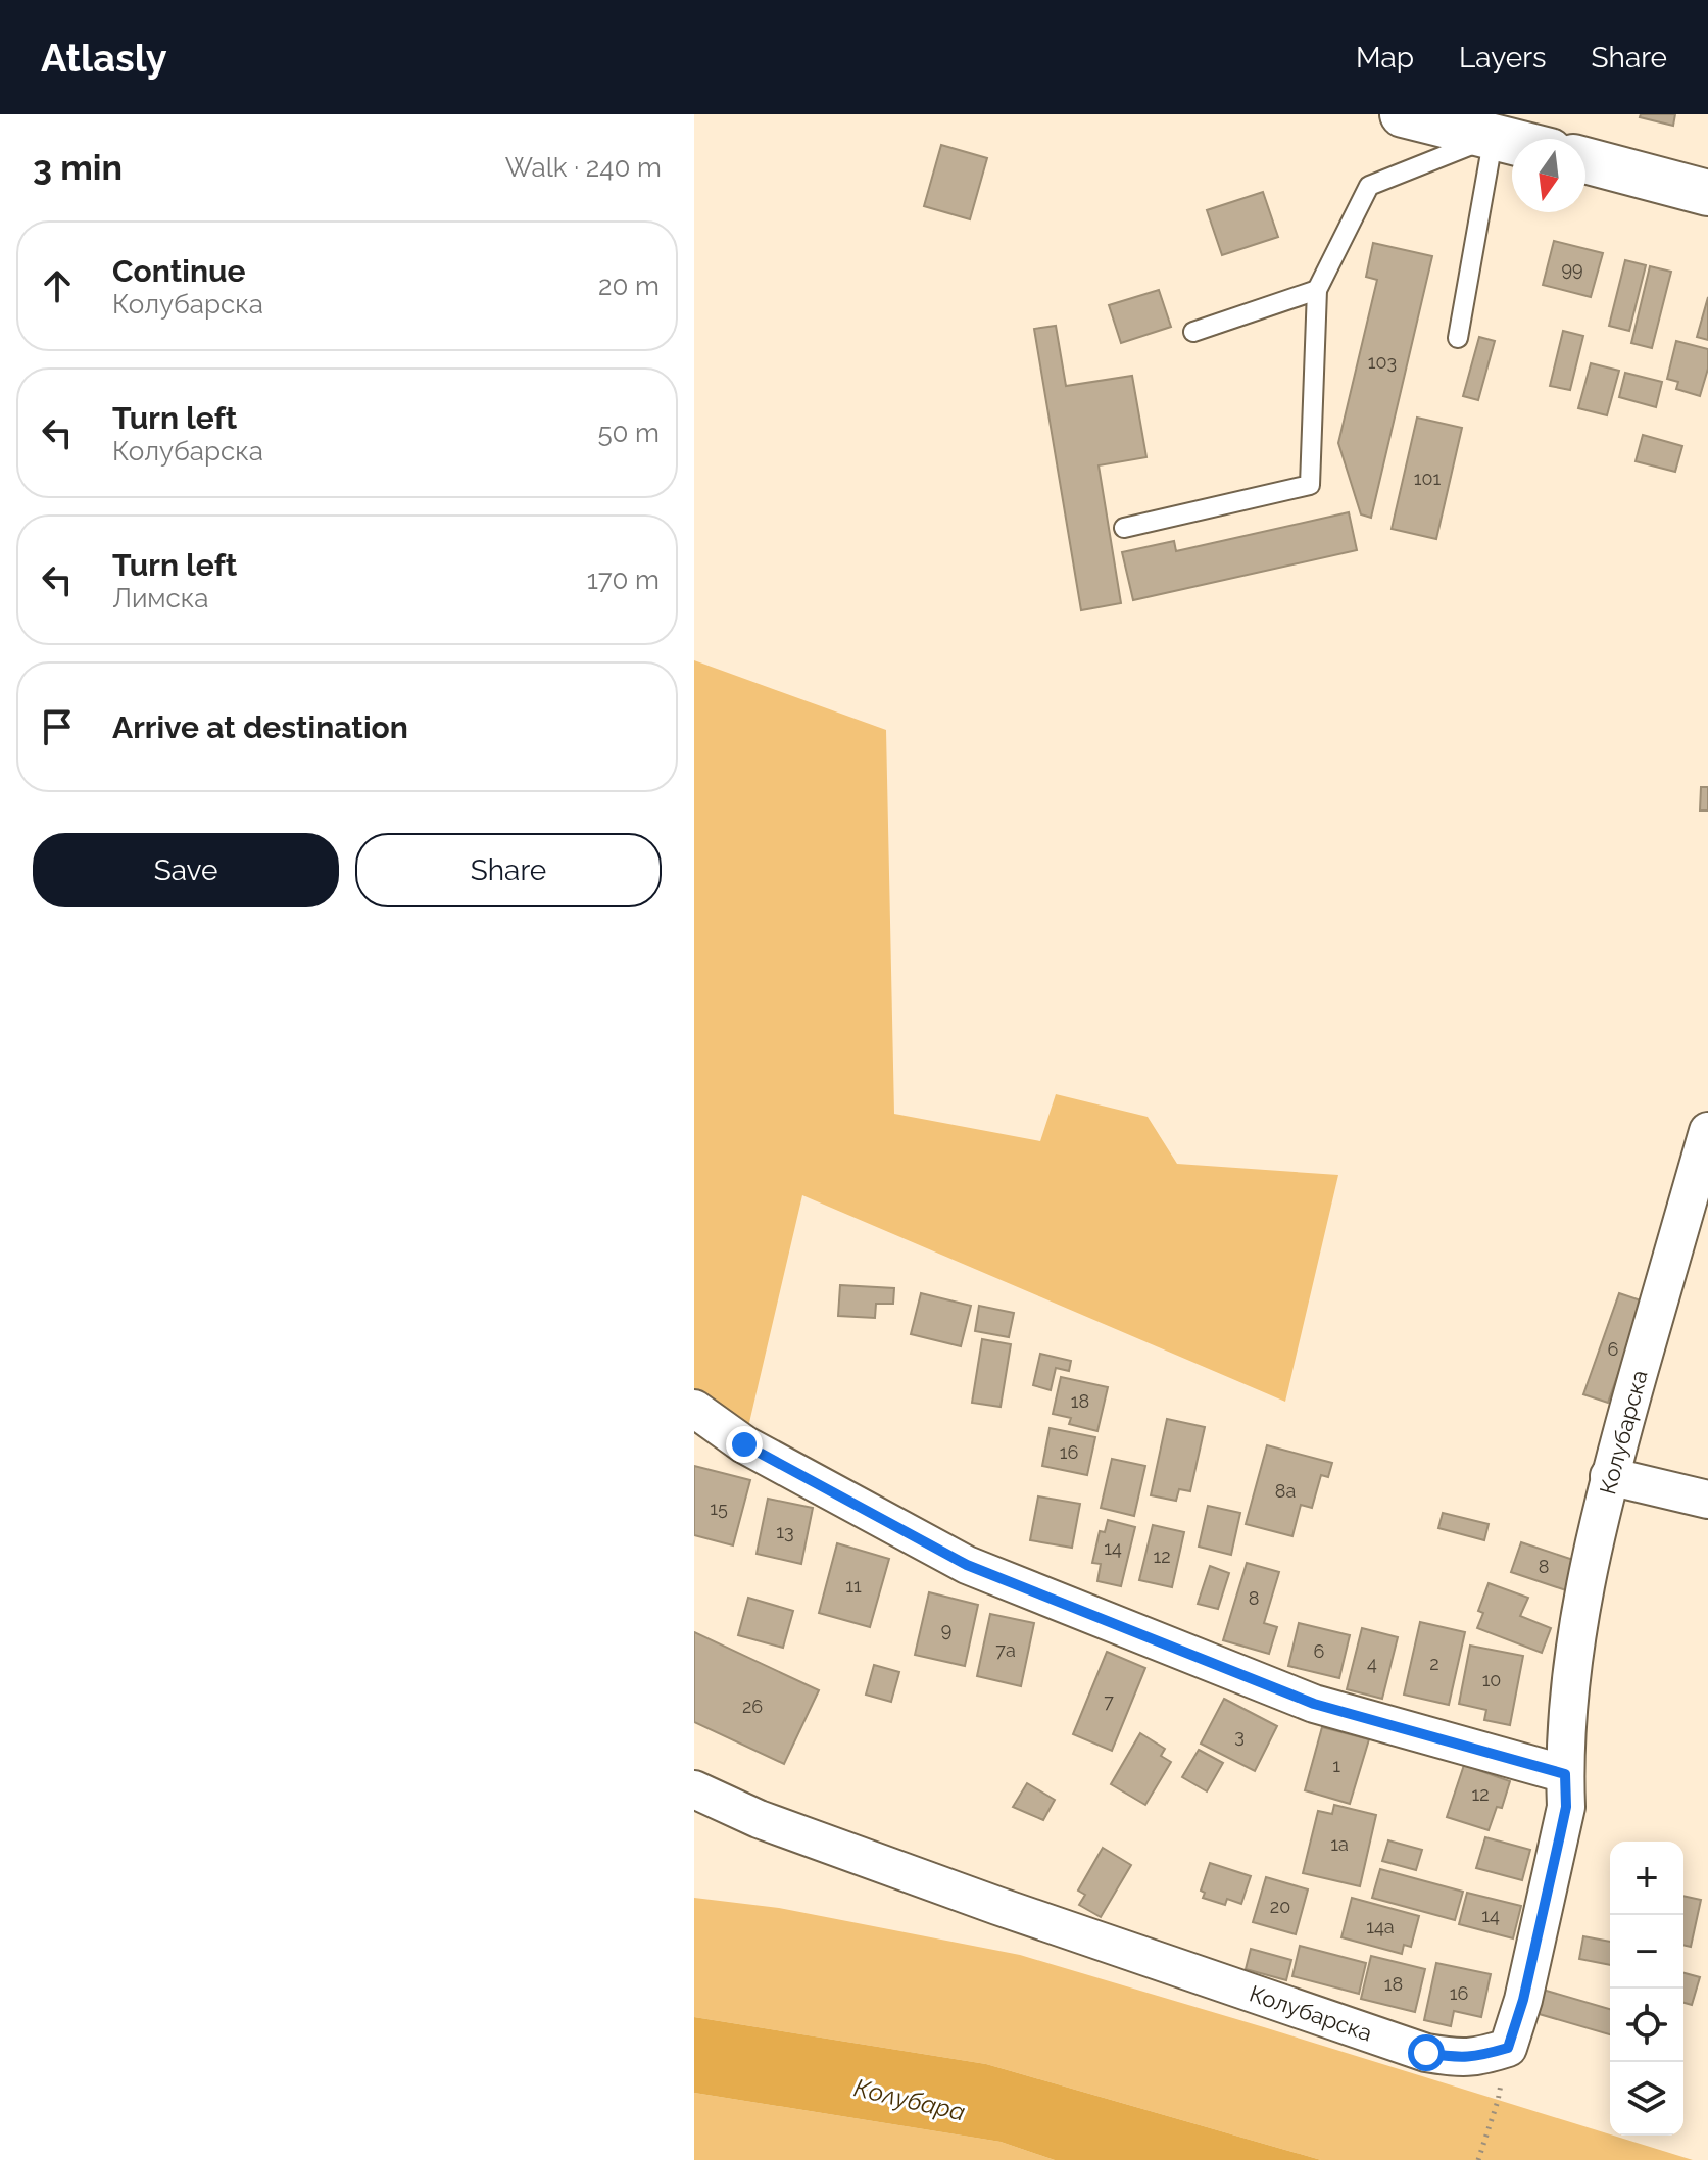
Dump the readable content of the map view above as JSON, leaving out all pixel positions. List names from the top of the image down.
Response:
{
  "streets": {
    "street": ["Колубарска"]
  },
  "water": ["Колубара"],
  "house_numbers": [
    "99",
    "103",
    "101",
    "6",
    "18",
    "16",
    "8a",
    "15",
    "13",
    "14",
    "12",
    "8",
    "11",
    "8",
    "9",
    "7a",
    "6",
    "4",
    "2",
    "10",
    "7",
    "26",
    "3",
    "1",
    "12",
    "1a",
    "20",
    "14",
    "14a",
    "18",
    "16"
  ],
  "north": "bottom",
  "page": {
    "header": "Atlasly",
    "nav": ["Map", "Layers", "Share"],
    "heading": ["3 min", "Walk · 240 m"],
    "list": [
      ["Continue", "Колубарска", "20 m"],
      ["Turn left", "Колубарска", "50 m"],
      ["Turn left", "Лимска", "170 m"],
      "Arrive at destination"
    ],
    "buttons": ["Save", "Share"],
    "map_buttons": ["+", "−"]
  }
}
